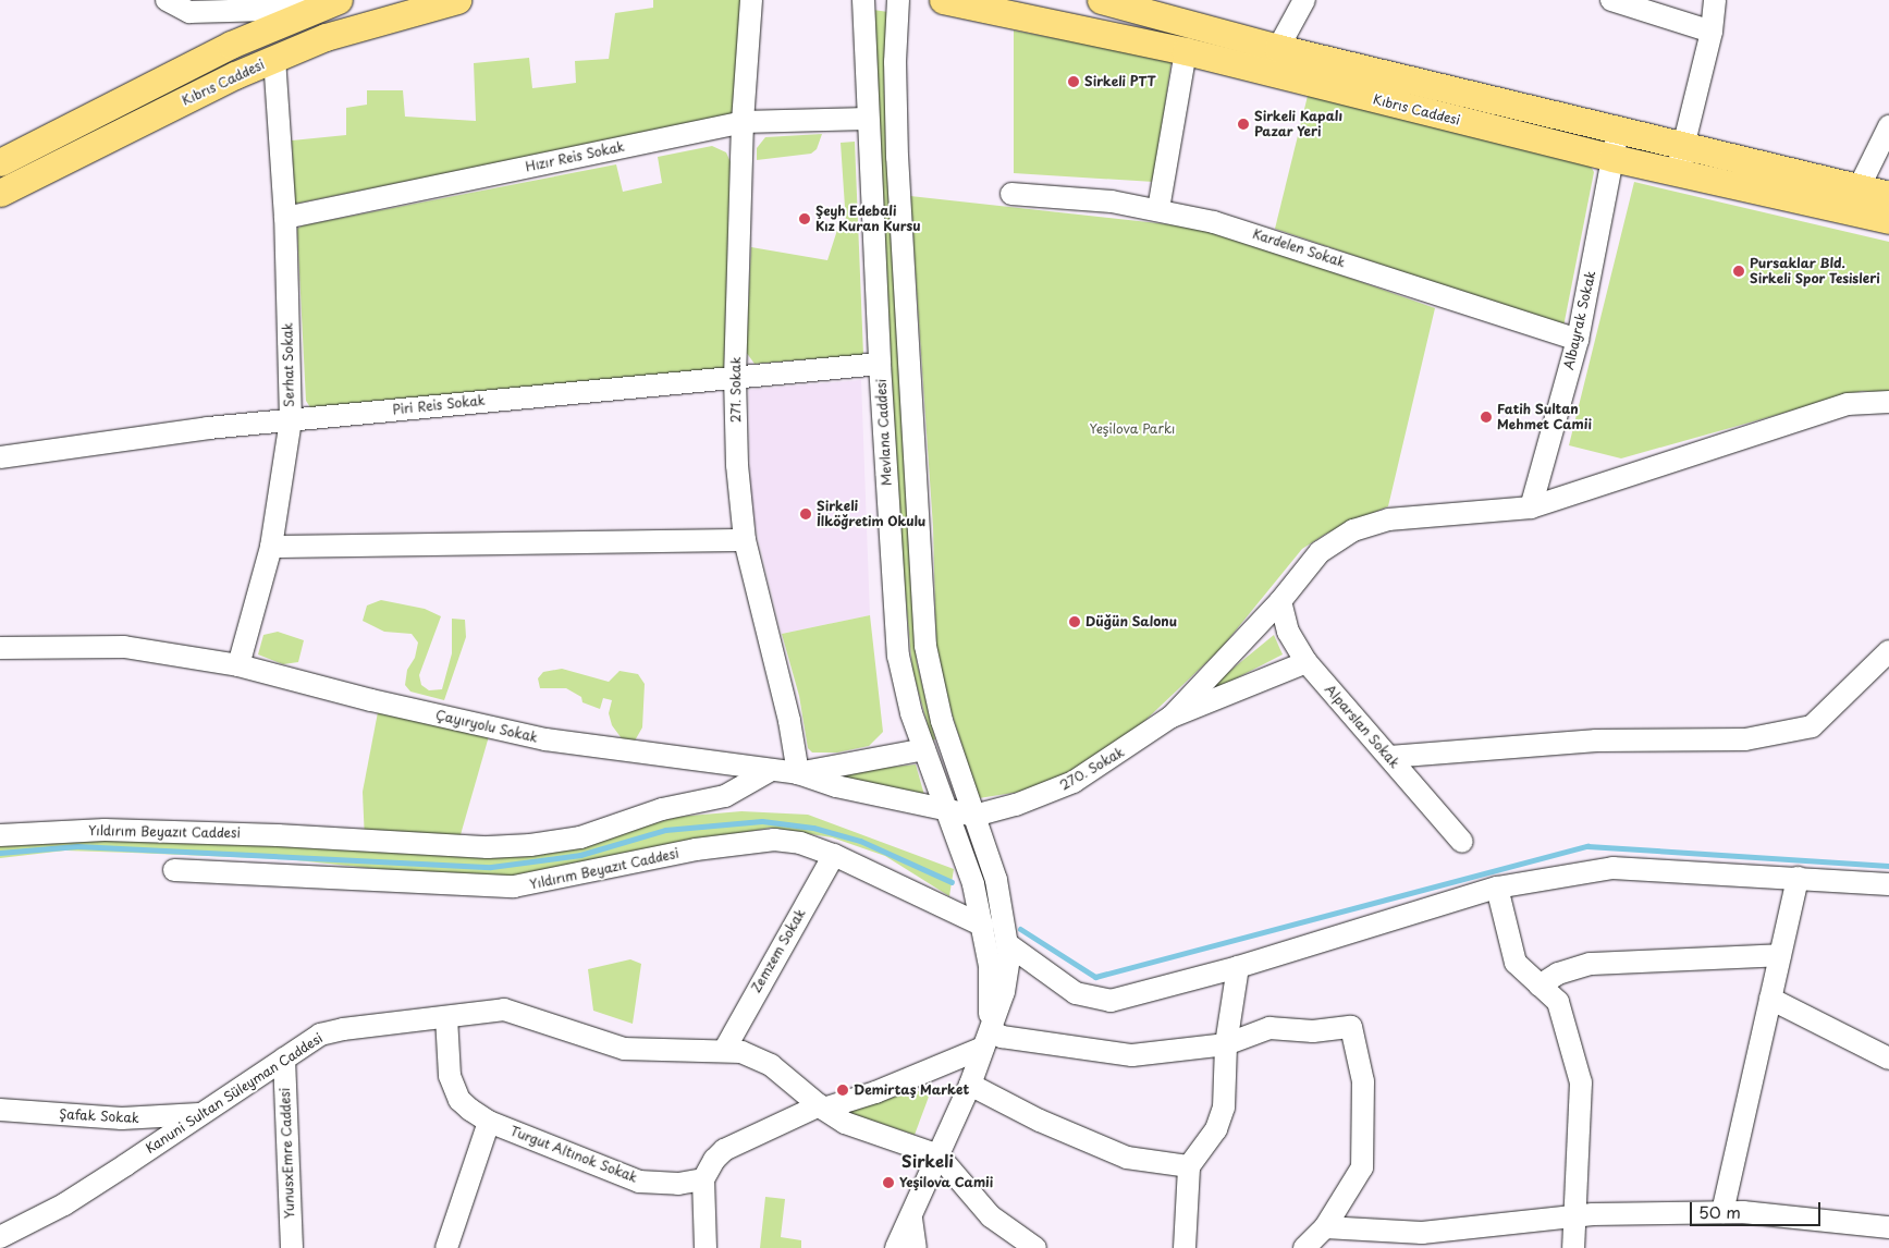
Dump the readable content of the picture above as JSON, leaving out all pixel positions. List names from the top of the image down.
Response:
{
  "streets": {
    "main road": ["Kıbrıs Caddesi"],
    "street": [
      "Hızır Reis Sokak",
      "Kardelen Sokak",
      "Albayrak Sokak",
      "Serhat Sokak",
      "271. Sokak",
      "Piri Reis Sokak",
      "Mevlana Caddesi",
      "Çayıryolu Sokak",
      "Alparslan Sokak",
      "270. Sokak",
      "Yıldırım Beyazıt Caddesi",
      "Zemzem Sokak",
      "Kanuni Sultan Süleyman Caddesi",
      "Şafak Sokak",
      "YunusxEmre Caddesi",
      "Turgut Altınok Sokak"
    ]
  },
  "crossings": [
    ["Kıbrıs Caddesi", "Albayrak Sokak"],
    ["Kıbrıs Caddesi", "Serhat Sokak"],
    ["Hızır Reis Sokak", "Serhat Sokak"],
    ["Hızır Reis Sokak", "271. Sokak"],
    ["Hızır Reis Sokak", "Mevlana Caddesi"],
    ["Kardelen Sokak", "Albayrak Sokak"],
    ["Serhat Sokak", "Piri Reis Sokak"],
    ["Serhat Sokak", "Çayıryolu Sokak"],
    ["271. Sokak", "Piri Reis Sokak"],
    ["271. Sokak", "Çayıryolu Sokak"],
    ["Piri Reis Sokak", "Mevlana Caddesi"],
    ["Mevlana Caddesi", "Çayıryolu Sokak"],
    ["Mevlana Caddesi", "Yıldırım Beyazıt Caddesi"],
    ["Çayıryolu Sokak", "270. Sokak"],
    ["Çayıryolu Sokak", "Yıldırım Beyazıt Caddesi"],
    ["Yıldırım Beyazıt Caddesi", "Zemzem Sokak"],
    ["Zemzem Sokak", "Kanuni Sultan Süleyman Caddesi"],
    ["Kanuni Sultan Süleyman Caddesi", "Şafak Sokak"],
    ["Kanuni Sultan Süleyman Caddesi", "YunusxEmre Caddesi"],
    ["Kanuni Sultan Süleyman Caddesi", "Turgut Altınok Sokak"]
  ],
  "districts": ["Sirkeli"],
  "parks": ["Yeşilova Parkı"],
  "places": [
    "Sirkeli PTT",
    "Sirkeli Kapalı Pazar Yeri",
    "Şeyh Edebali Kız Kuran Kursu",
    "Pursaklar Bld. Sirkeli Spor Tesisleri",
    "Fatih Sultan Mehmet Camii",
    "Sirkeli İlköğretim Okulu",
    "Düğün Salonu",
    "Demirtaş Market",
    "Yeşilova Camii"
  ],
  "scale_bar": "50 m"
}
